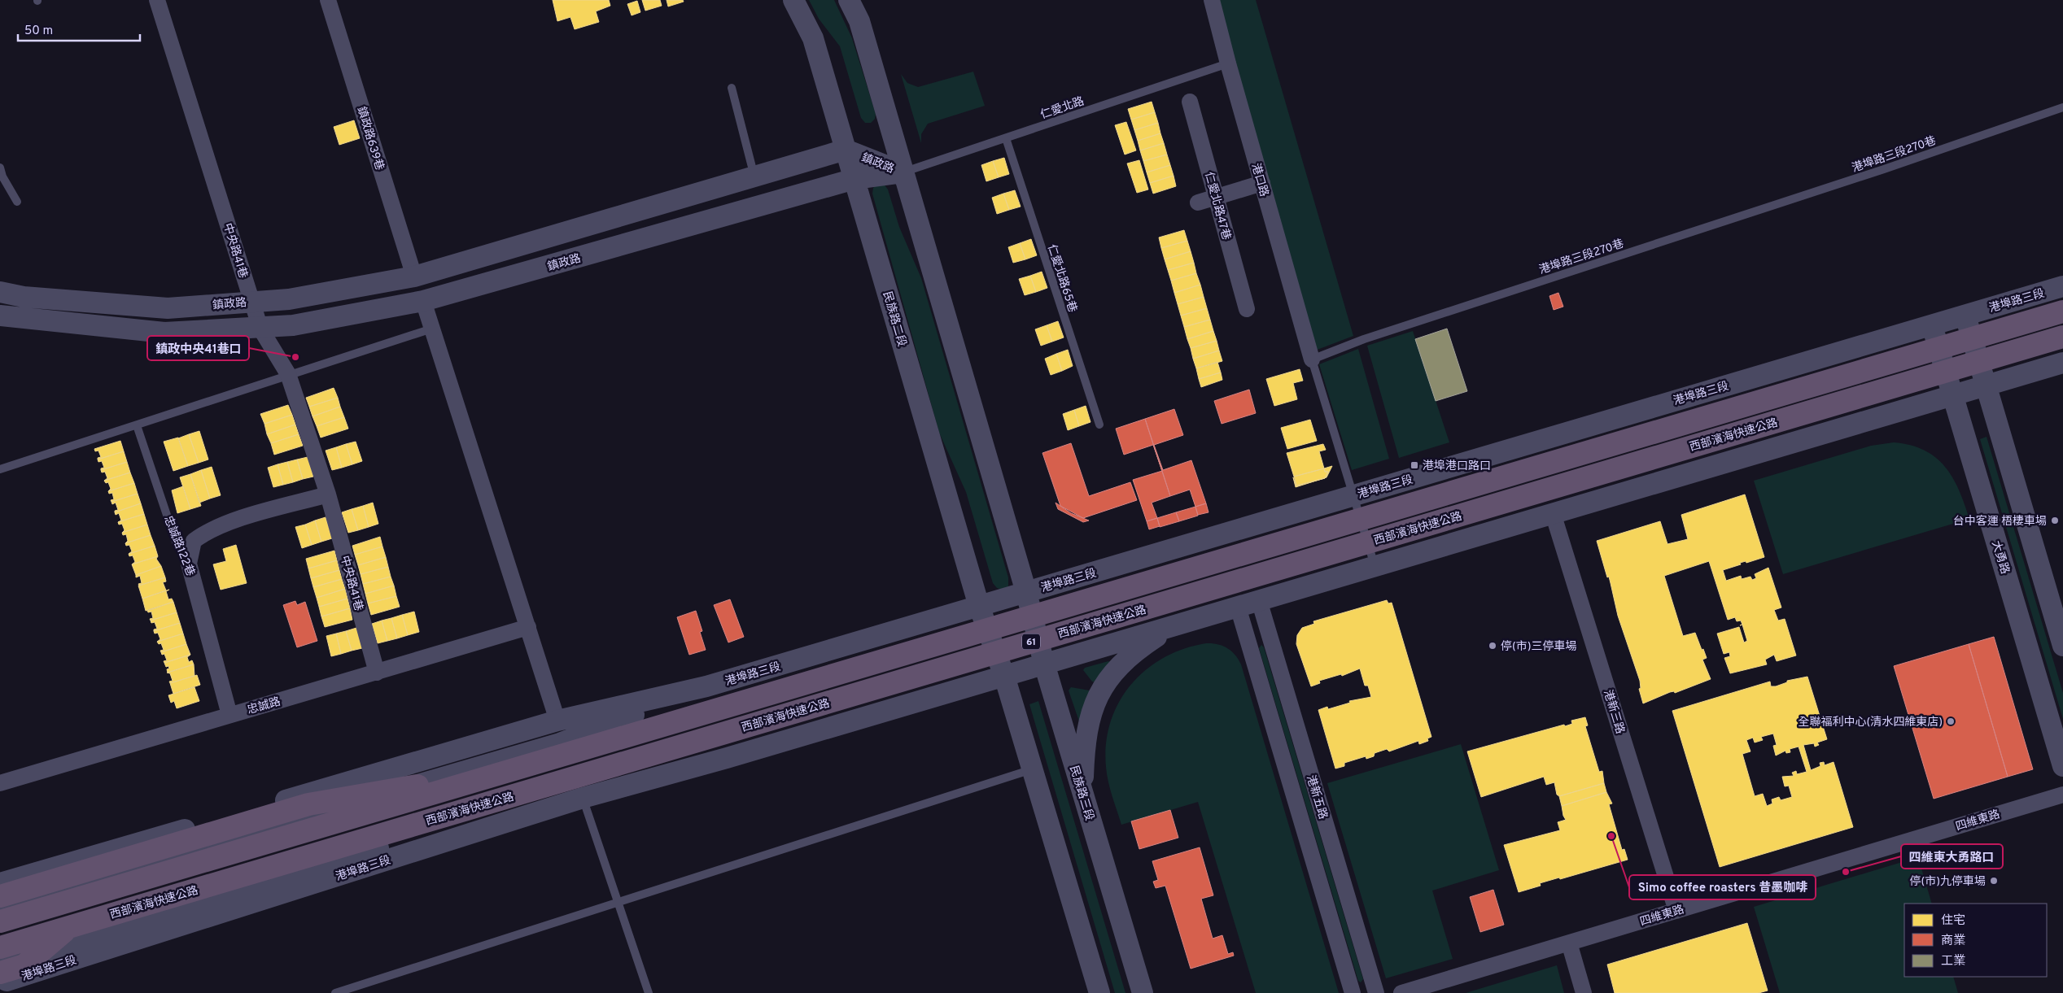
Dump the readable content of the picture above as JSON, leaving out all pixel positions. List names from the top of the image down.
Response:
{
  "streets": {
    "highway": ["西部濱海快速公路", "61"],
    "street": [
      "鎮政路639巷",
      "鎮政路",
      "港口路",
      "仁愛北路47巷",
      "中央路41巷",
      "港埠路三段",
      "民族路二段",
      "忠誠路122巷",
      "大勇路",
      "忠誠路",
      "港新三路",
      "民族路三段",
      "港新五路",
      "四維東路"
    ],
    "lane": ["仁愛北路", "港埠路三段270巷", "仁愛北路65巷"]
  },
  "crossings": [
    ["仁愛北路", "鎮政路"],
    ["仁愛北路", "港口路"],
    ["仁愛北路", "仁愛北路65巷"],
    ["鎮政路639巷", "鎮政路"],
    ["港埠路三段270巷", "港口路"],
    ["鎮政路", "中央路41巷"],
    ["鎮政路", "民族路二段"],
    ["中央路41巷", "忠誠路"],
    ["港埠路三段", "民族路二段"],
    ["港埠路三段", "大勇路"],
    ["港埠路三段", "港新三路"],
    ["港埠路三段", "民族路三段"],
    ["港埠路三段", "港新五路"],
    ["忠誠路122巷", "忠誠路"],
    ["港新三路", "四維東路"]
  ],
  "places": {
    "other": [
      "鎮政中央41巷口",
      "台中客運 梧棲車場",
      "停(市)三停車場",
      "全聯福利中心(清水四維東店)",
      "Simo coffee roasters 昔墨咖啡",
      "四維東大勇路口",
      "停(市)九停車場"
    ],
    "transit": ["港埠港口路口"]
  },
  "legend": ["住宅", "商業", "工業"],
  "scale_bar": "50 m"
}
